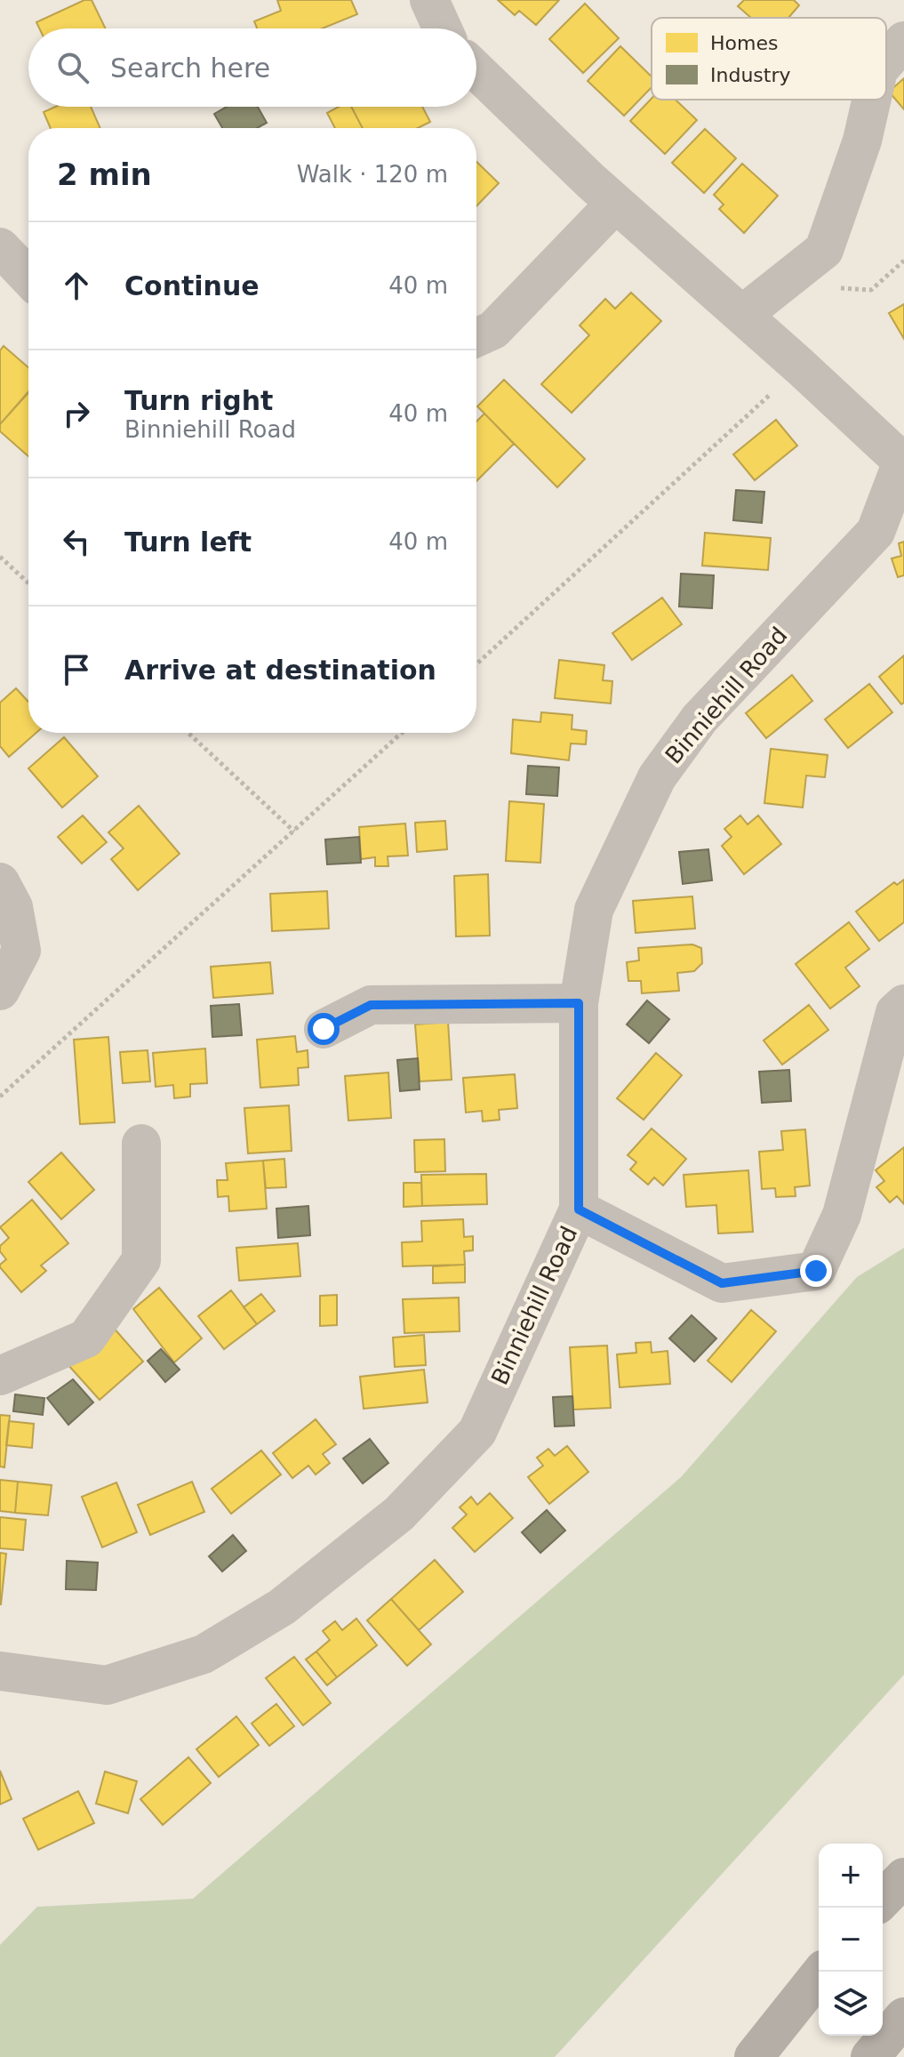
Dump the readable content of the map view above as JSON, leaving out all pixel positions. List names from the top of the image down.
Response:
{
  "streets": {
    "street": ["Binniehill Road"]
  },
  "legend": ["Homes", "Industry"],
  "page": {
    "search": "Search here",
    "heading": ["2 min", "Walk · 120 m"],
    "list": [
      ["Continue", "40 m"],
      ["Turn right", "Binniehill Road", "40 m"],
      ["Turn left", "40 m"],
      "Arrive at destination"
    ],
    "map_buttons": ["+", "−"]
  }
}
